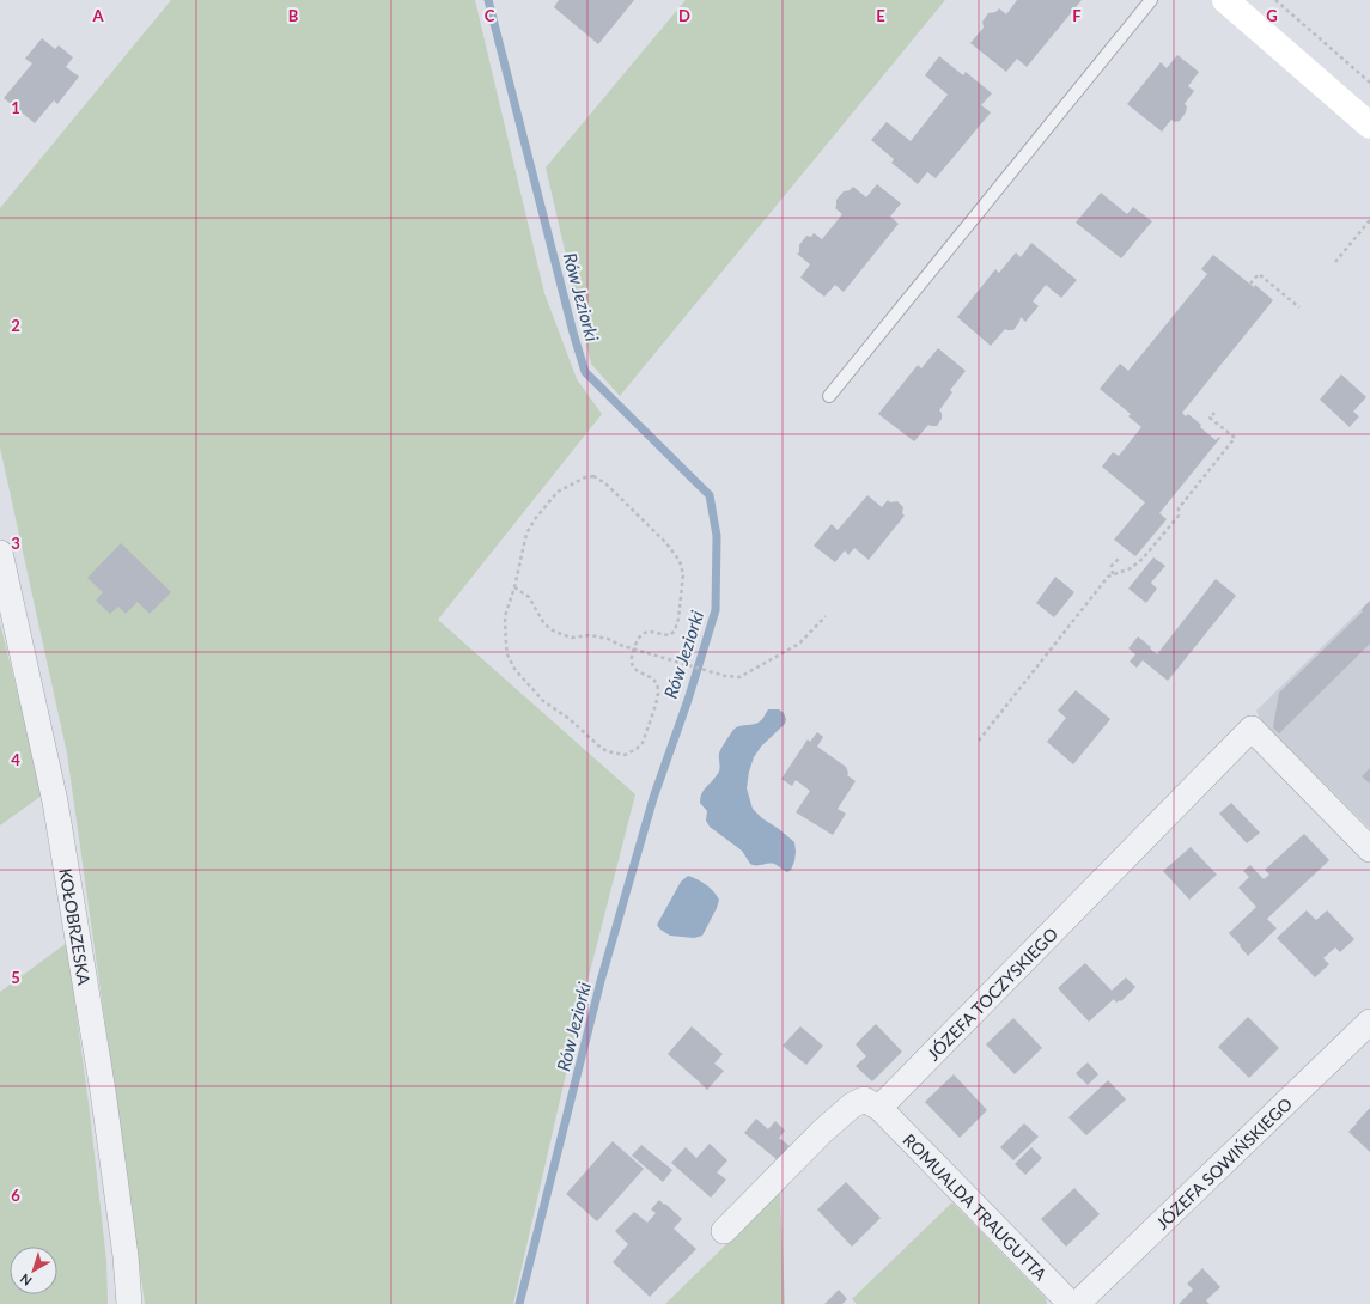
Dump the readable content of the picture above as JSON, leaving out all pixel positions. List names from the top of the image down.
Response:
{
  "streets": {
    "street": [
      "KOŁOBRZESKA",
      "JÓZEFA TOCZYSKIEGO",
      "JÓZEFA SOWIŃSKIEGO",
      "ROMUALDA TRAUGUTTA"
    ]
  },
  "crossings": [
    ["JÓZEFA TOCZYSKIEGO", "ROMUALDA TRAUGUTTA"]
  ],
  "water": ["Rów Jeziorki"],
  "north": "bottom left",
  "grid": {
    "columns": [
      "A",
      "B",
      "C",
      "D",
      "E",
      "F",
      "G"
    ],
    "rows": [
      "1",
      "2",
      "3",
      "4",
      "5",
      "6"
    ]
  }
}
